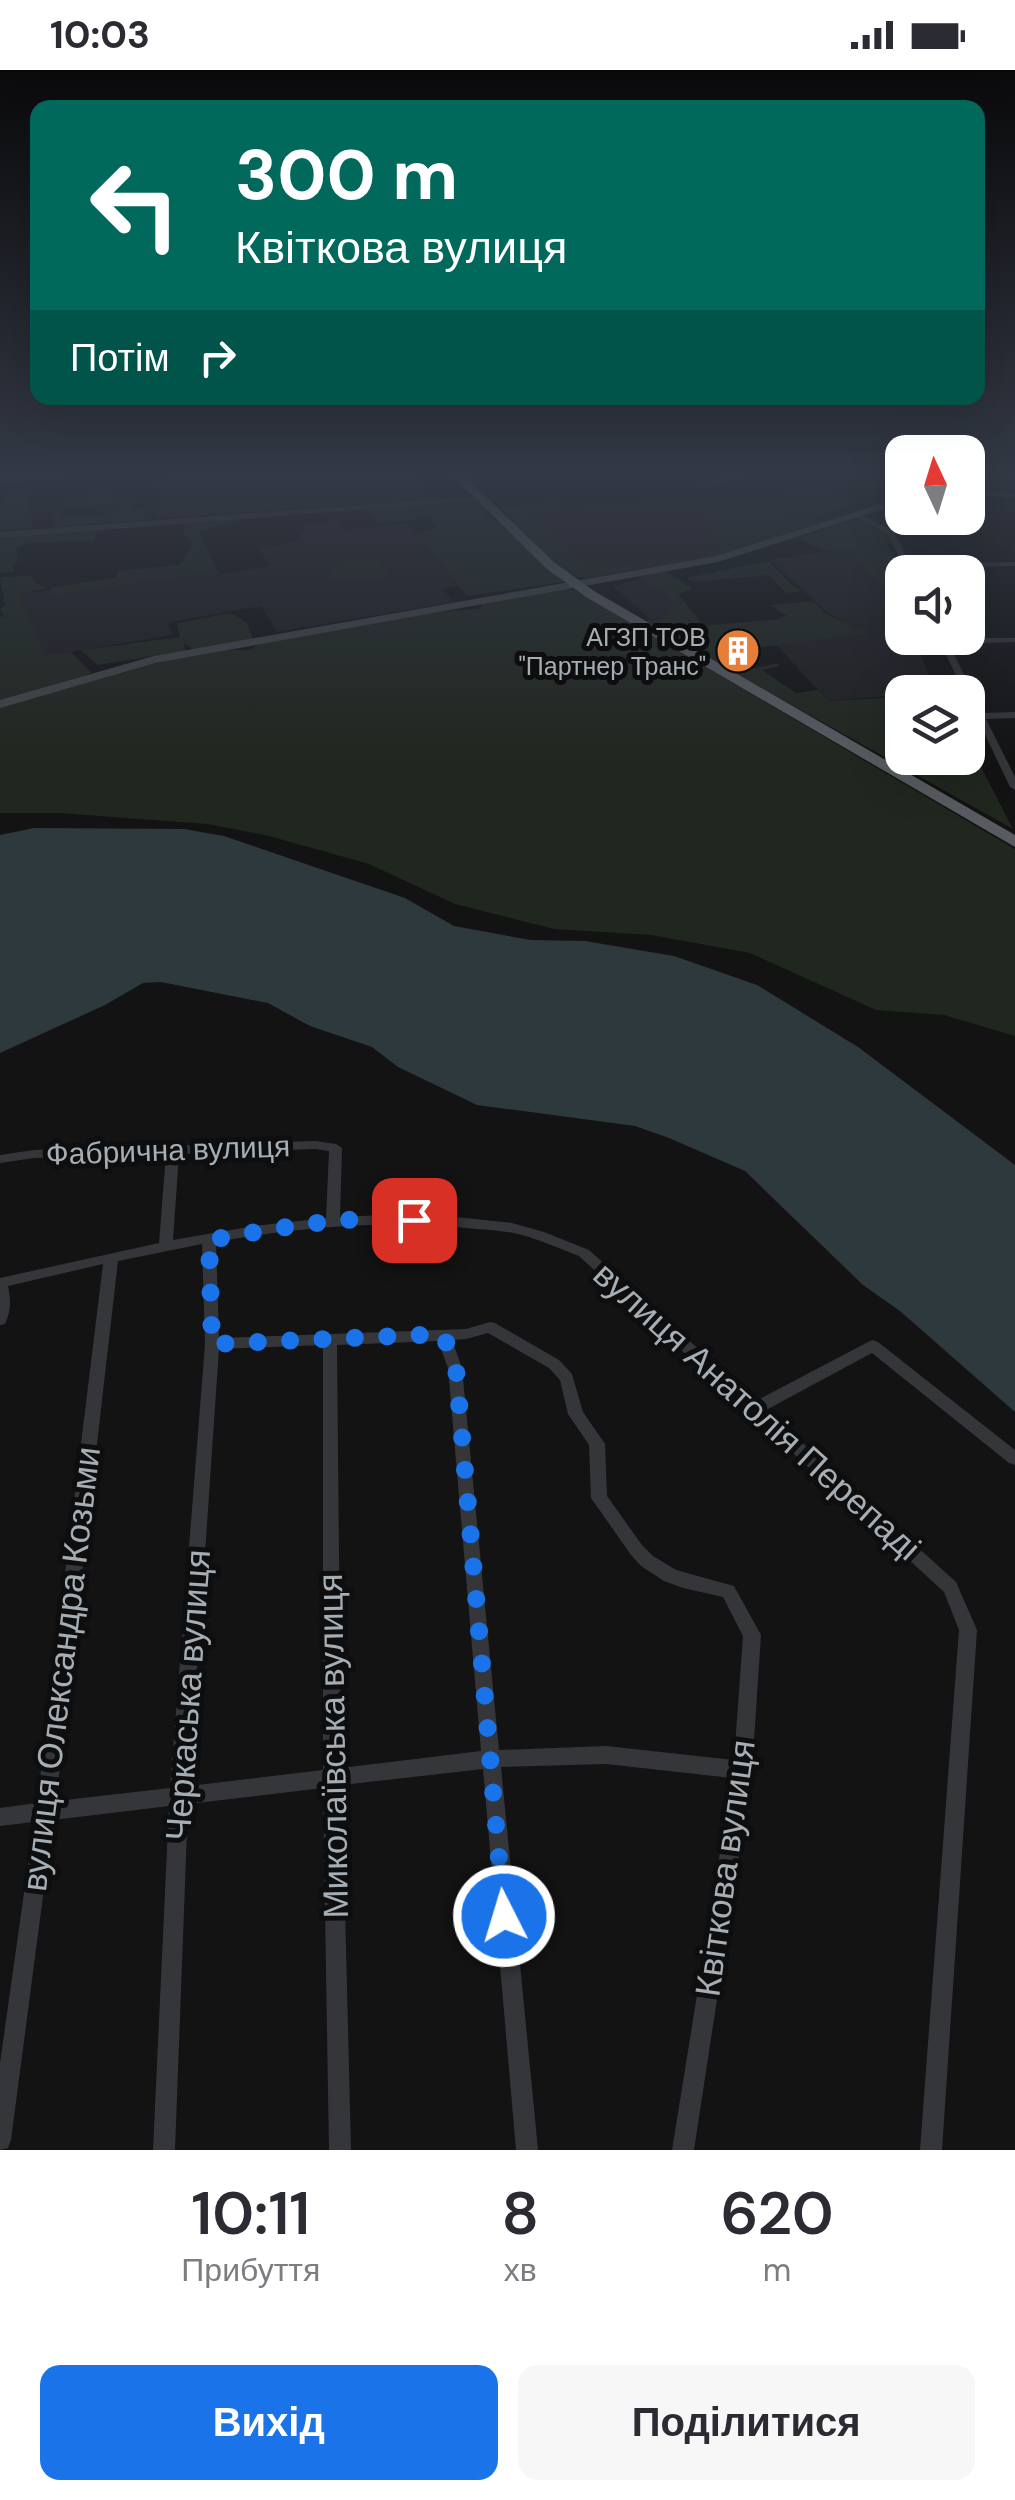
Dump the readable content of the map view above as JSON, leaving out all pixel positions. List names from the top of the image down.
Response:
{
  "streets": {
    "street": [
      "Фабрична вулиця",
      "вулиця Анатолія Перепаді",
      "вулиця Олександра Козьми",
      "Черкаська вулиця",
      "Миколаївська вулиця",
      "Квіткова вулиця"
    ]
  },
  "crossings": [
    ["Фабрична вулиця", "вулиця Анатолія Перепаді"],
    ["вулиця Анатолія Перепаді", "вулиця Олександра Козьми"],
    ["вулиця Анатолія Перепаді", "Черкаська вулиця"]
  ],
  "places": {
    "building": ["АГЗП ТОВ \"Партнер Транс\""]
  },
  "north": "top",
  "page": {
    "status": "10:03",
    "turn": ["300 m", "Квіткова вулиця"],
    "then": "Потім",
    "eta": [
      "10:11",
      "Прибуття",
      "8",
      "хв",
      "620",
      "m"
    ],
    "buttons": ["Вихід", "Поділитися"]
  }
}
